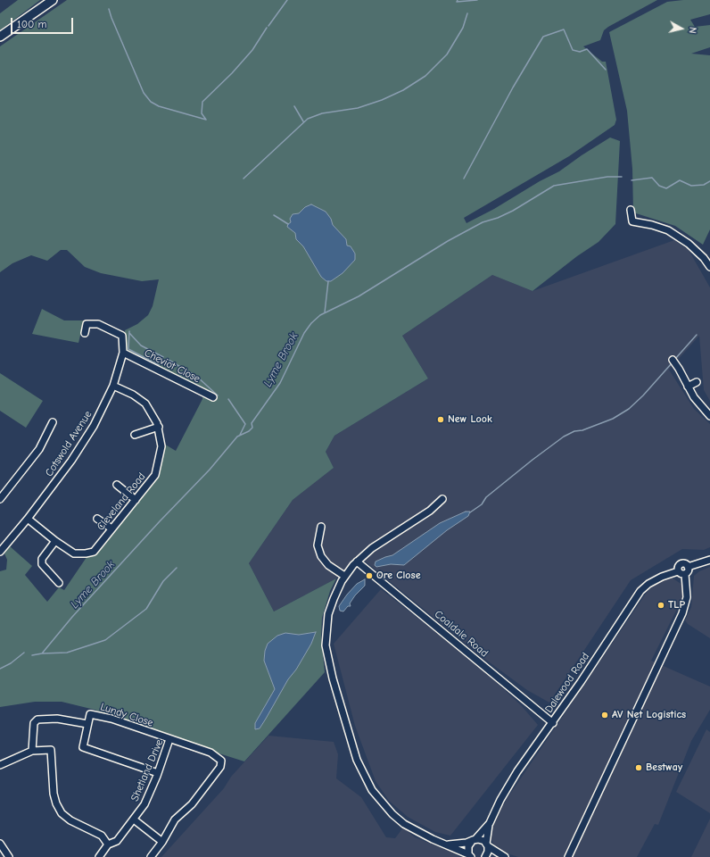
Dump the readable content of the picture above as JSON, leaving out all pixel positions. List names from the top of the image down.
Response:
{
  "streets": {
    "street": [
      "Cheviot Close",
      "Cotswold Avenue",
      "Cleveland Road",
      "Coaldale Road",
      "Dalewood Road",
      "Lundy Close",
      "Shetland Drive"
    ]
  },
  "crossings": [
    ["Cheviot Close", "Cotswold Avenue"],
    ["Cotswold Avenue", "Cleveland Road"],
    ["Coaldale Road", "Dalewood Road"],
    ["Lundy Close", "Shetland Drive"]
  ],
  "water": ["Lyme Brook"],
  "places": [
    "New Look",
    "Ore Close",
    "TLP",
    "AV Net Logistics",
    "Bestway"
  ],
  "scale_bar": "100 m",
  "north": "right"
}
